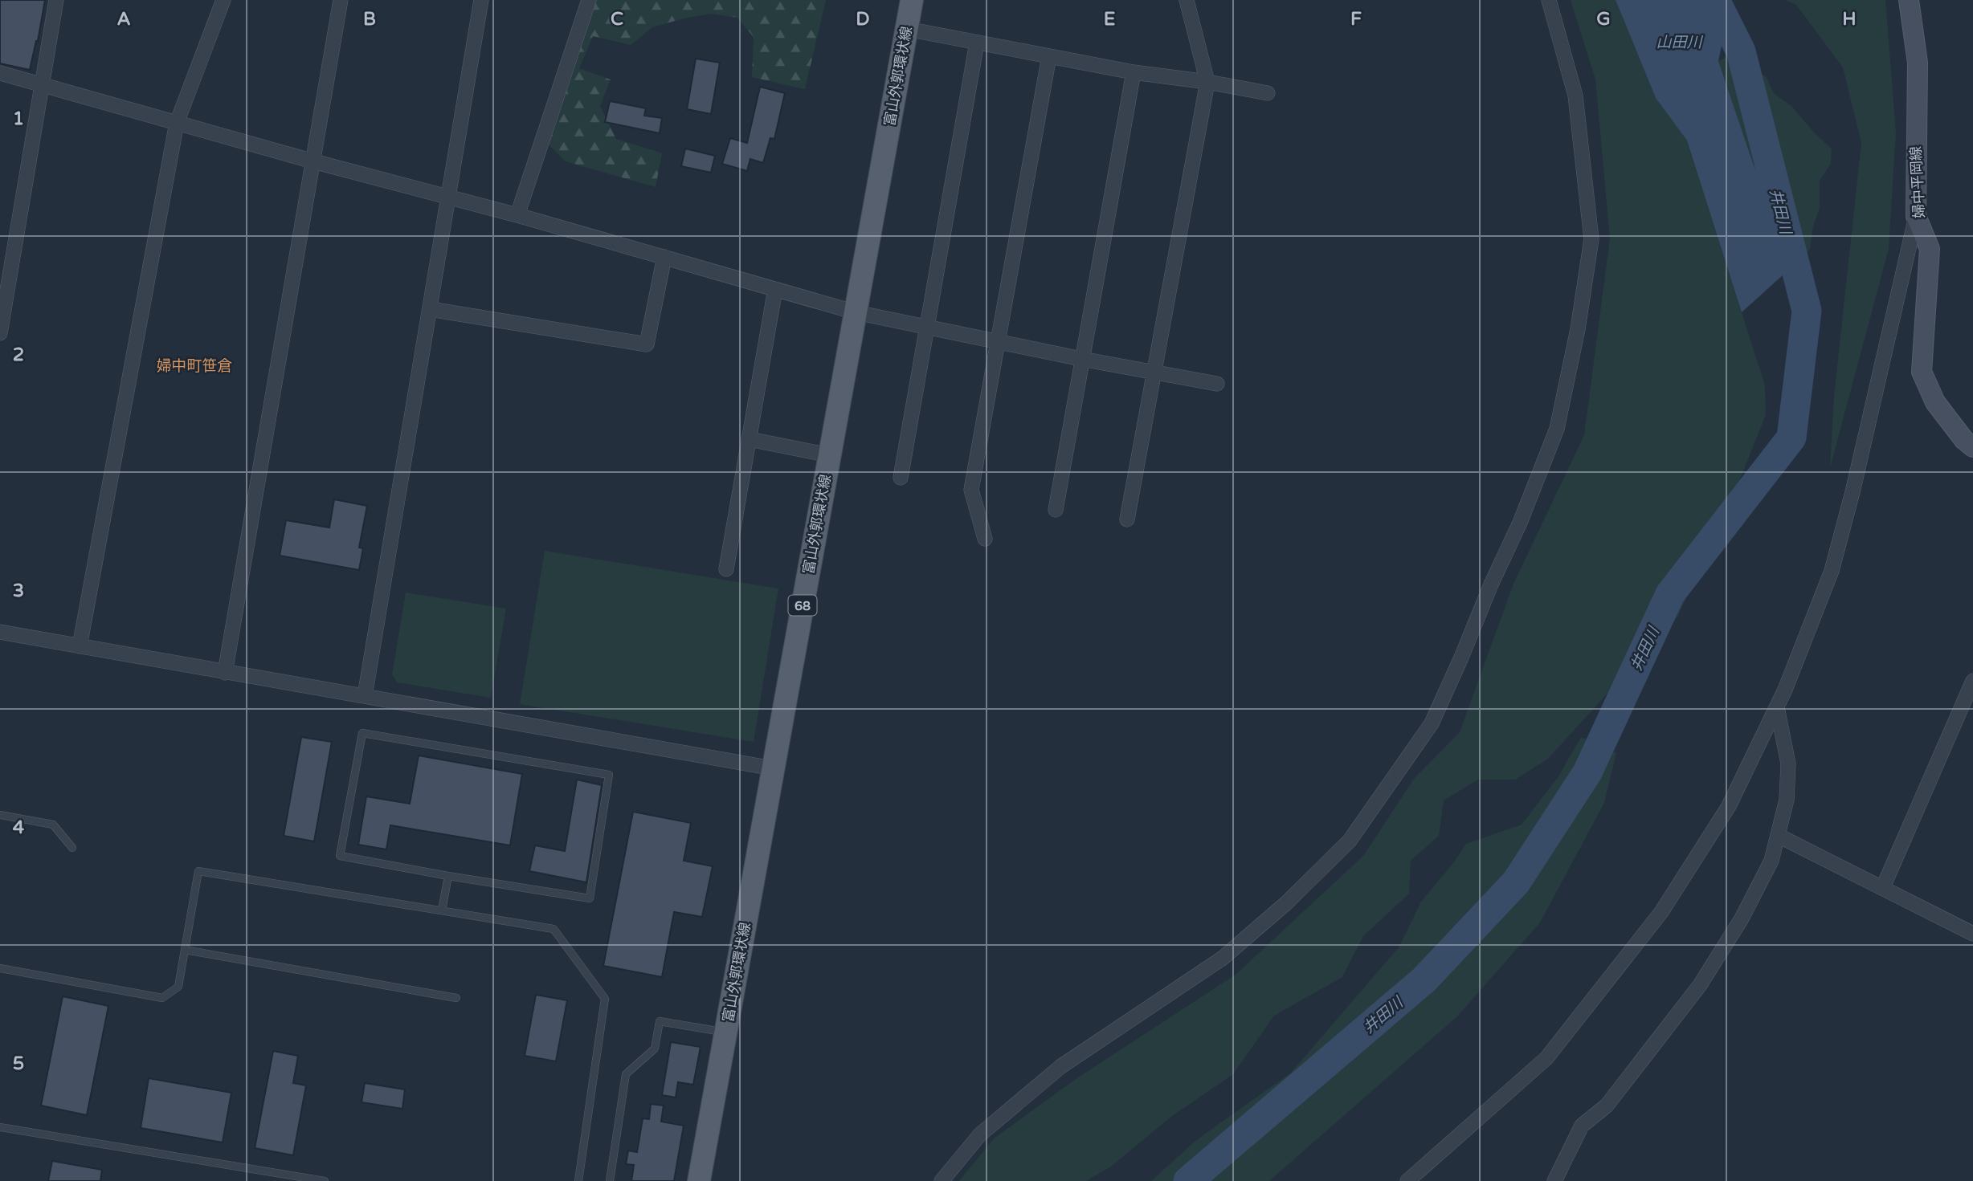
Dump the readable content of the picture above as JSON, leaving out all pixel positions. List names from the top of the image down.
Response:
{
  "streets": {
    "main road": ["富山外郭環状線", "婦中平岡線", "68"]
  },
  "districts": ["婦中町笹倉"],
  "water": ["山田川", "井田川"],
  "grid": {
    "columns": [
      "A",
      "B",
      "C",
      "D",
      "E",
      "F",
      "G",
      "H"
    ],
    "rows": [
      "1",
      "2",
      "3",
      "4",
      "5"
    ]
  }
}
